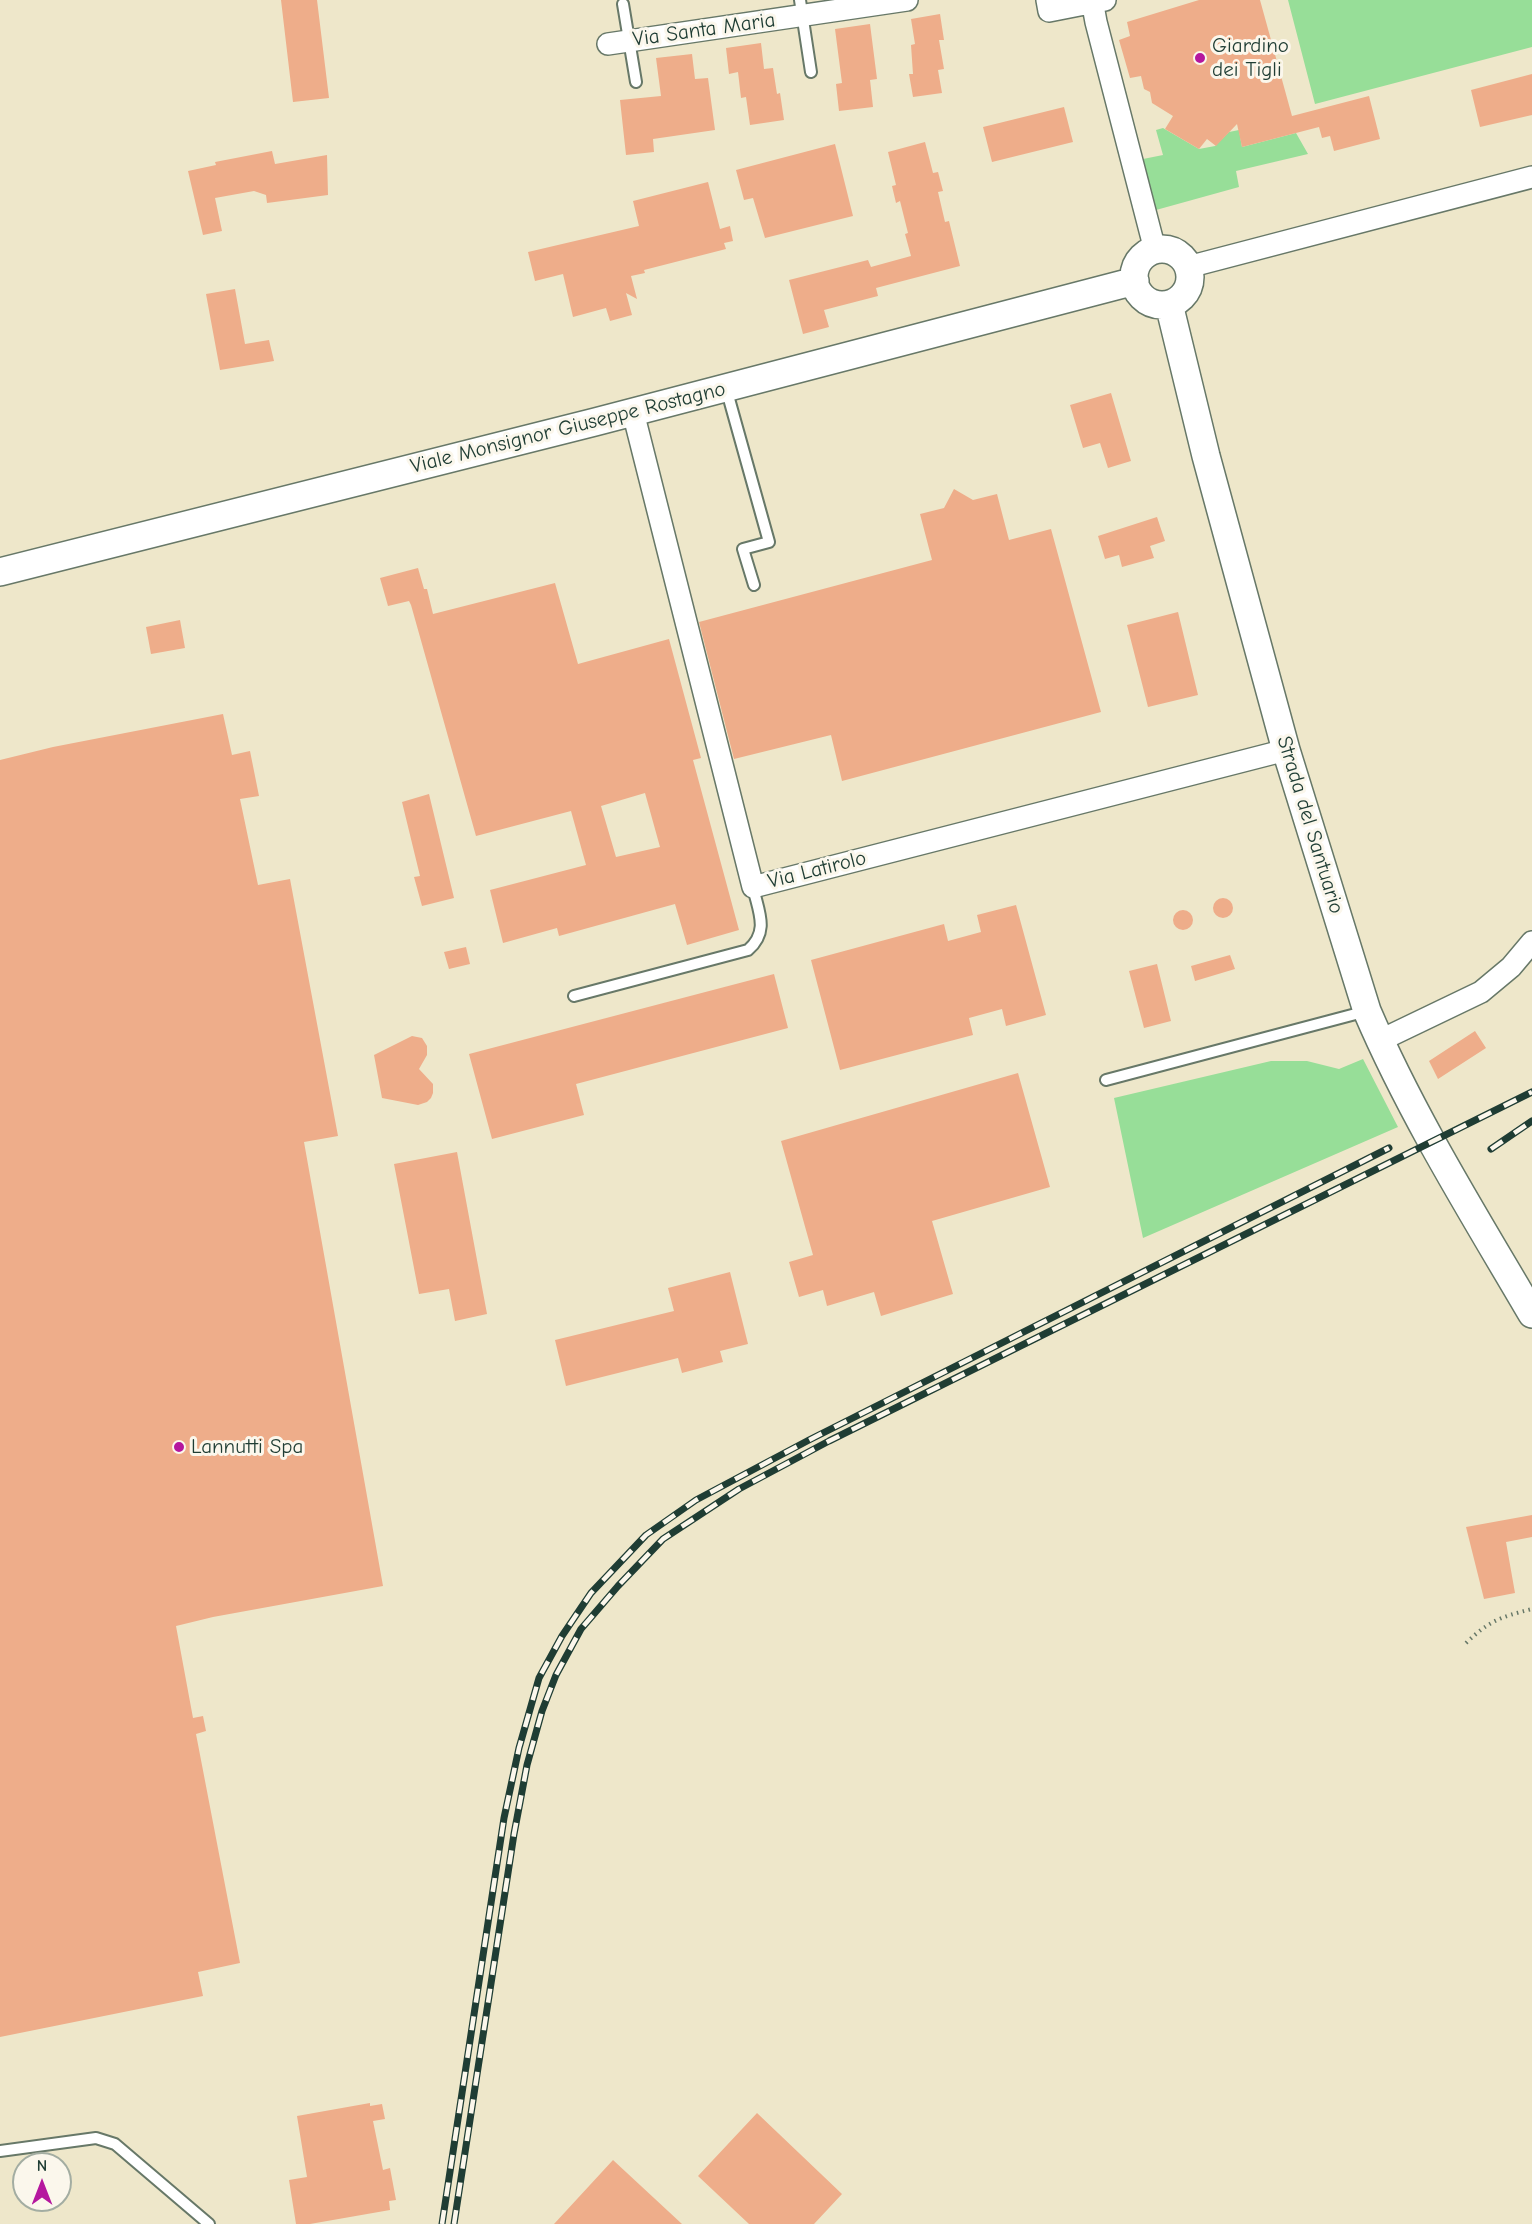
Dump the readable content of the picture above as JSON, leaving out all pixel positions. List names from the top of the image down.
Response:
{
  "streets": {
    "street": [
      "Via Santa Maria",
      "Viale Monsignor Giuseppe Rostagno",
      "Strada del Santuario",
      "Via Latirolo"
    ]
  },
  "crossings": [
    ["Viale Monsignor Giuseppe Rostagno", "Strada del Santuario"],
    ["Viale Monsignor Giuseppe Rostagno", "Via Latirolo"],
    ["Strada del Santuario", "Via Latirolo"]
  ],
  "places": ["Giardino dei Tigli", "Lannutti Spa"],
  "north": "top"
}
